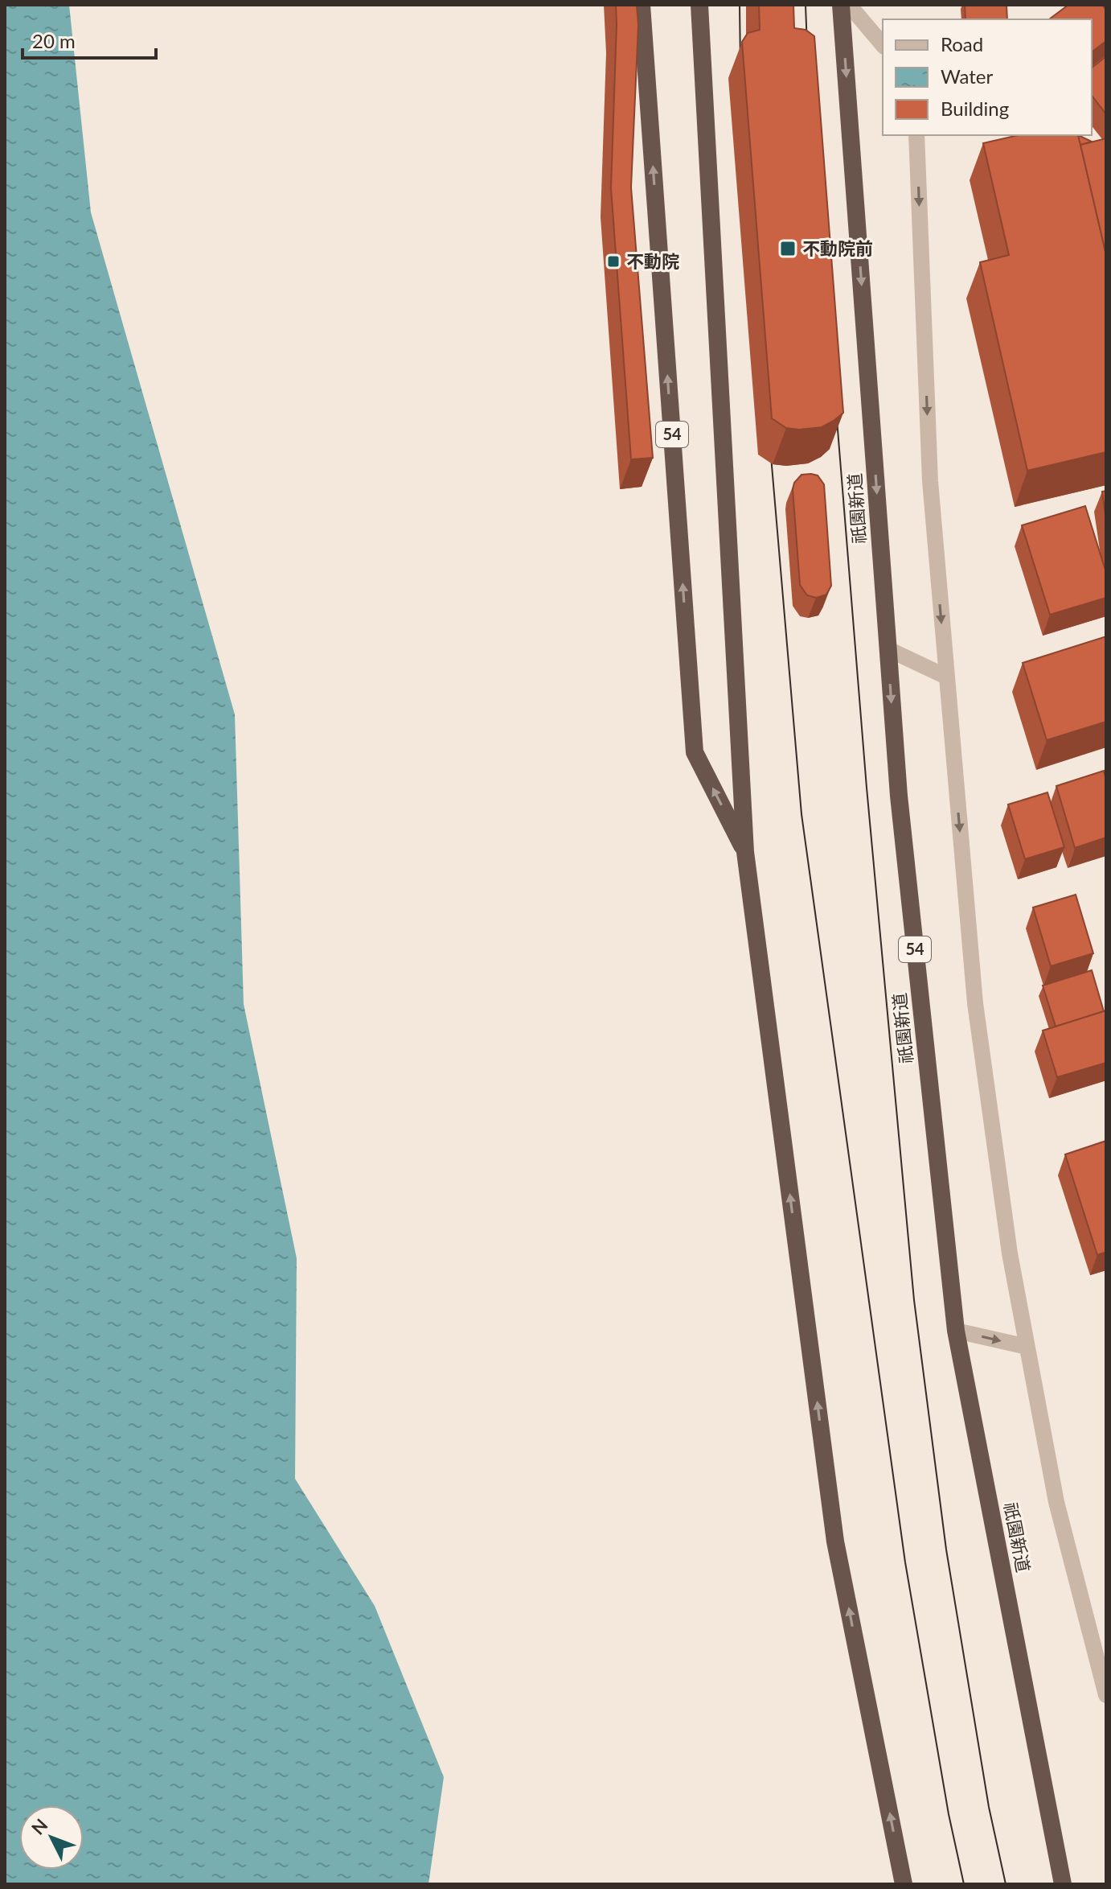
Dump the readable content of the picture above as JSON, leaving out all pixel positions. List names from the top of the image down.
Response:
{
  "streets": {
    "highway": ["54", "祇園新道"]
  },
  "places": {
    "transit": ["不動院前", "不動院"]
  },
  "legend": ["Road", "Water", "Building"],
  "scale_bar": "20 m",
  "north": "top left"
}
